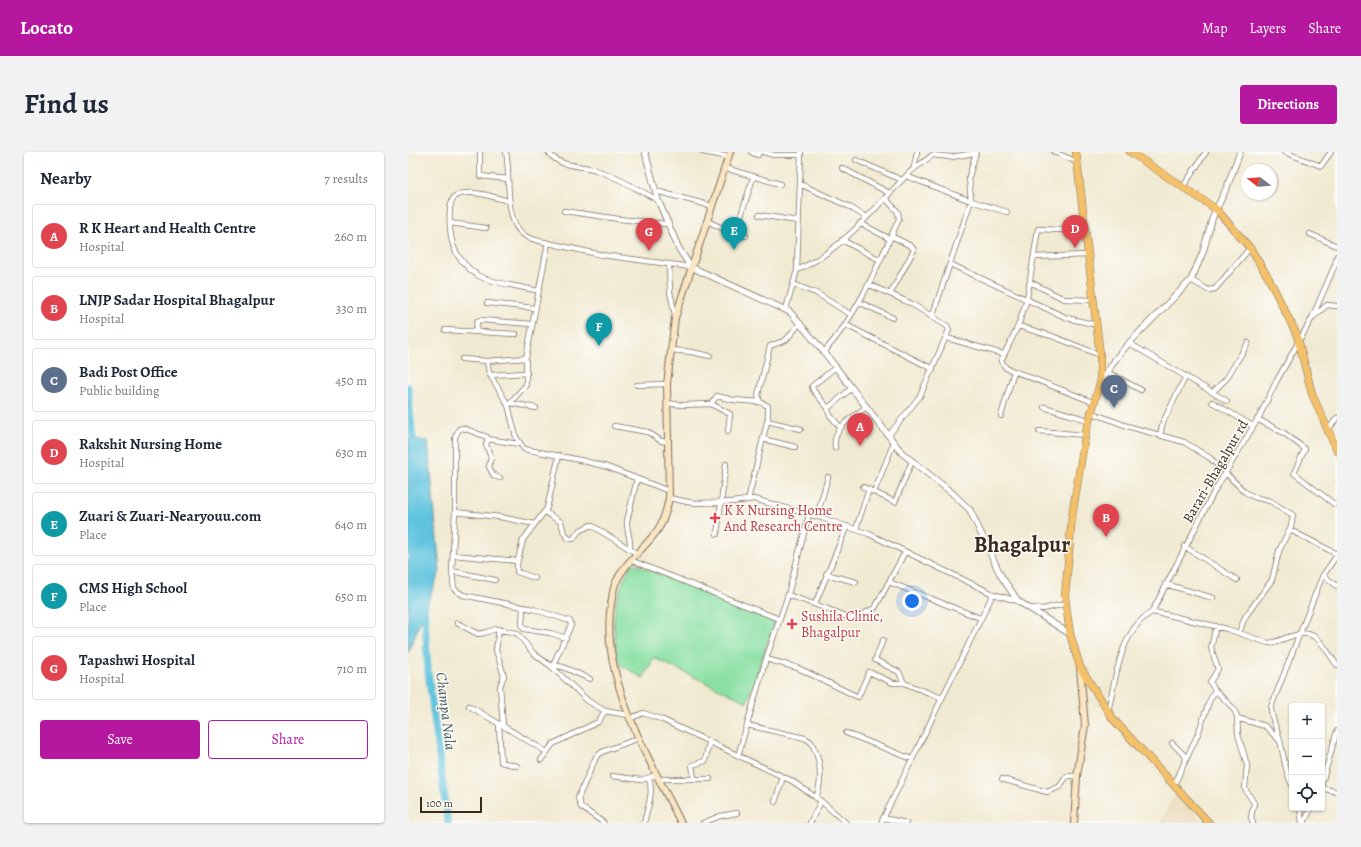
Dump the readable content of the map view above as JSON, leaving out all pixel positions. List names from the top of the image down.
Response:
{
  "streets": {
    "street": ["Barari-Bhagalpur rd"]
  },
  "districts": ["Bhagalpur"],
  "water": ["Champa Nala"],
  "places": {
    "health": ["K K Nursing Home And Research Centre", "Sushila Clinic, Bhagalpur"]
  },
  "scale_bar": "100 m",
  "north": "left",
  "page": {
    "header": "Locato",
    "nav": ["Map", "Layers", "Share"],
    "title": "Find us",
    "buttons": [
      "Directions",
      ["Save", "Share"]
    ],
    "heading": ["Nearby", "7 results"],
    "list": [
      {
        "mark": "A",
        "name": "R K Heart and Health Centre",
        "note": "Hospital",
        "value": "260 m"
      },
      {
        "mark": "B",
        "name": "LNJP Sadar Hospital Bhagalpur",
        "note": "Hospital",
        "value": "330 m"
      },
      {
        "mark": "C",
        "name": "Badi Post Office",
        "note": "Public building",
        "value": "450 m"
      },
      {
        "mark": "D",
        "name": "Rakshit Nursing Home",
        "note": "Hospital",
        "value": "630 m"
      },
      {
        "mark": "E",
        "name": "Zuari & Zuari-Nearyouu.com",
        "note": "Place",
        "value": "640 m"
      },
      {
        "mark": "F",
        "name": "CMS High School",
        "note": "Place",
        "value": "650 m"
      },
      {
        "mark": "G",
        "name": "Tapashwi Hospital",
        "note": "Hospital",
        "value": "710 m"
      }
    ],
    "pins": [
      "D",
      "E",
      "G",
      "F",
      "C",
      "A",
      "B"
    ],
    "map_buttons": ["+", "−"],
    "scale": "100 m"
  }
}
